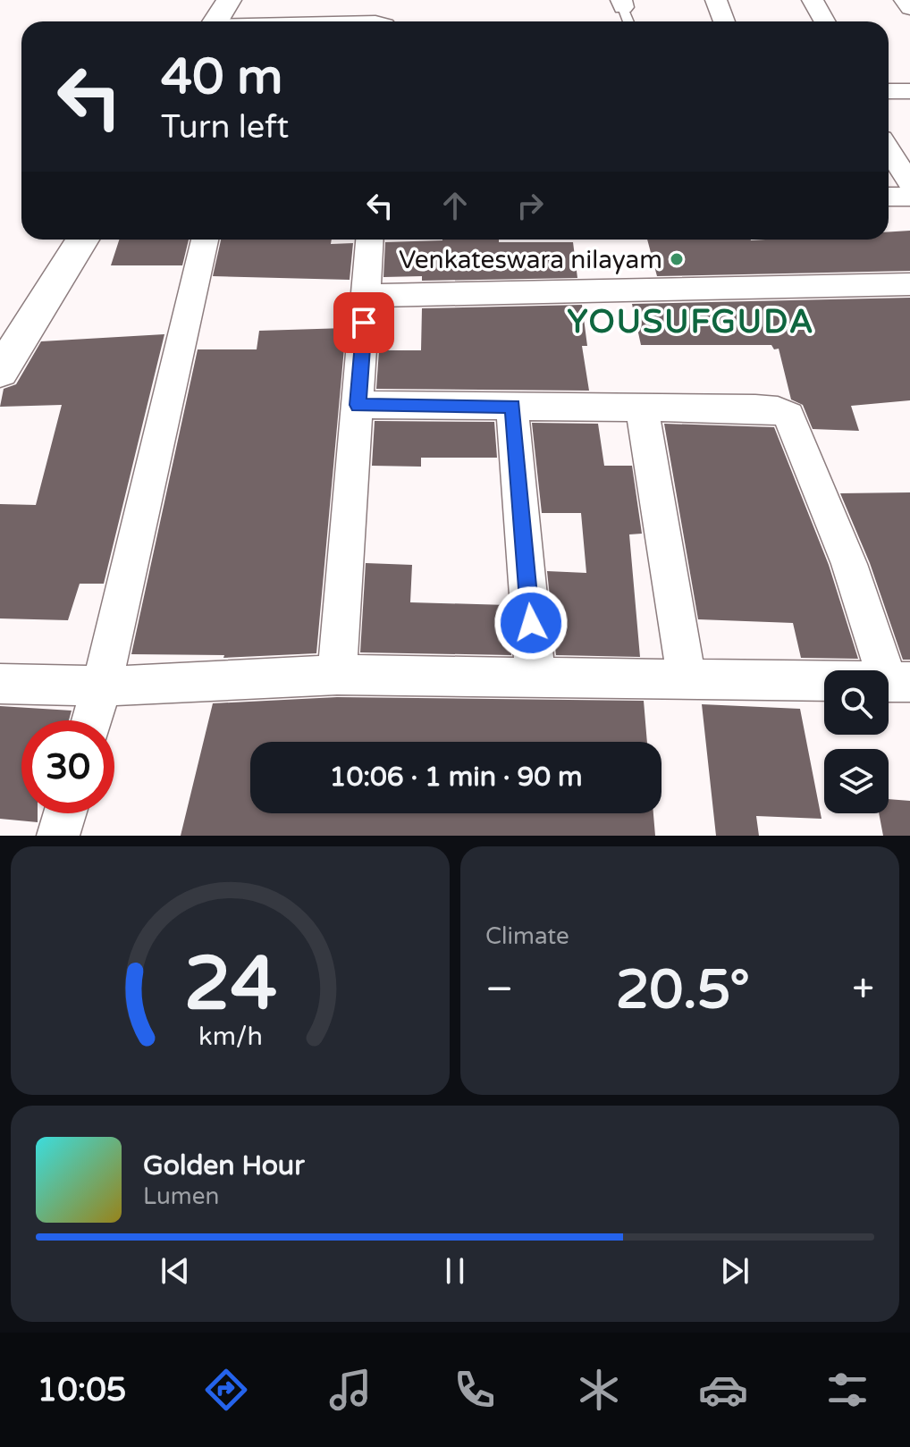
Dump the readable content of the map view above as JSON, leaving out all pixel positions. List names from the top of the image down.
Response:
{
  "districts": ["YOUSUFGUDA"],
  "places": ["Venkateswara nilayam"],
  "page": {
    "turn": ["40 m", "Turn left"],
    "limit": "30",
    "trip": "10:06 · 1 min · 90 m",
    "tile": "Climate",
    "heat": ["−", "20.5°", "+"],
    "song": ["Golden Hour", "Lumen"],
    "tabs": "10:05",
    "gauge": ["24", "km/h"]
  }
}
